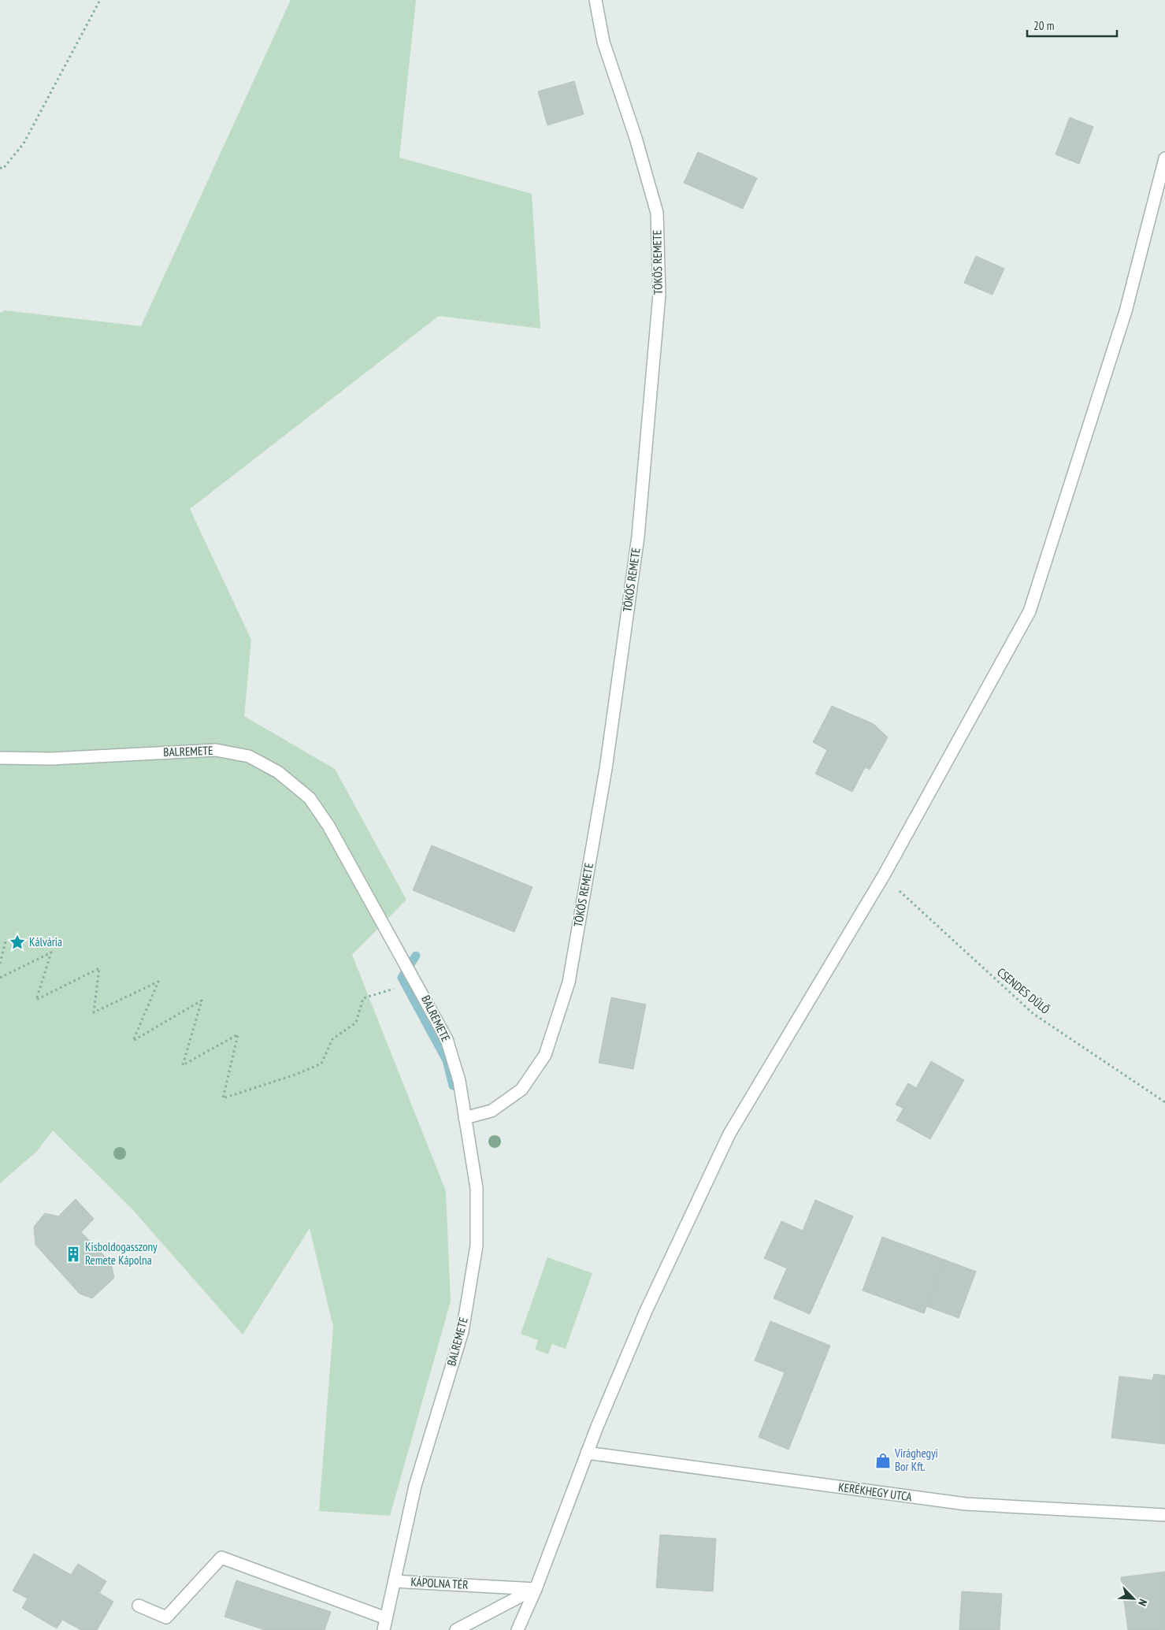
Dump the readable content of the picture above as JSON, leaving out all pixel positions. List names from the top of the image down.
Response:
{
  "streets": {
    "street": [
      "TÖKÖS REMETE",
      "BALREMETE",
      "KERÉKHEGY UTCA",
      "KÁPOLNA TÉR"
    ],
    "path": ["CSENDES DŰLŐ"]
  },
  "crossings": [
    ["TÖKÖS REMETE", "BALREMETE"],
    ["BALREMETE", "KÁPOLNA TÉR"]
  ],
  "places": {
    "place": ["Kálvária"],
    "building": ["Kisboldogasszony Remete Kápolna"],
    "shop": ["Virághegyi Bor Kft."]
  },
  "scale_bar": "20 m",
  "north": "bottom right"
}
